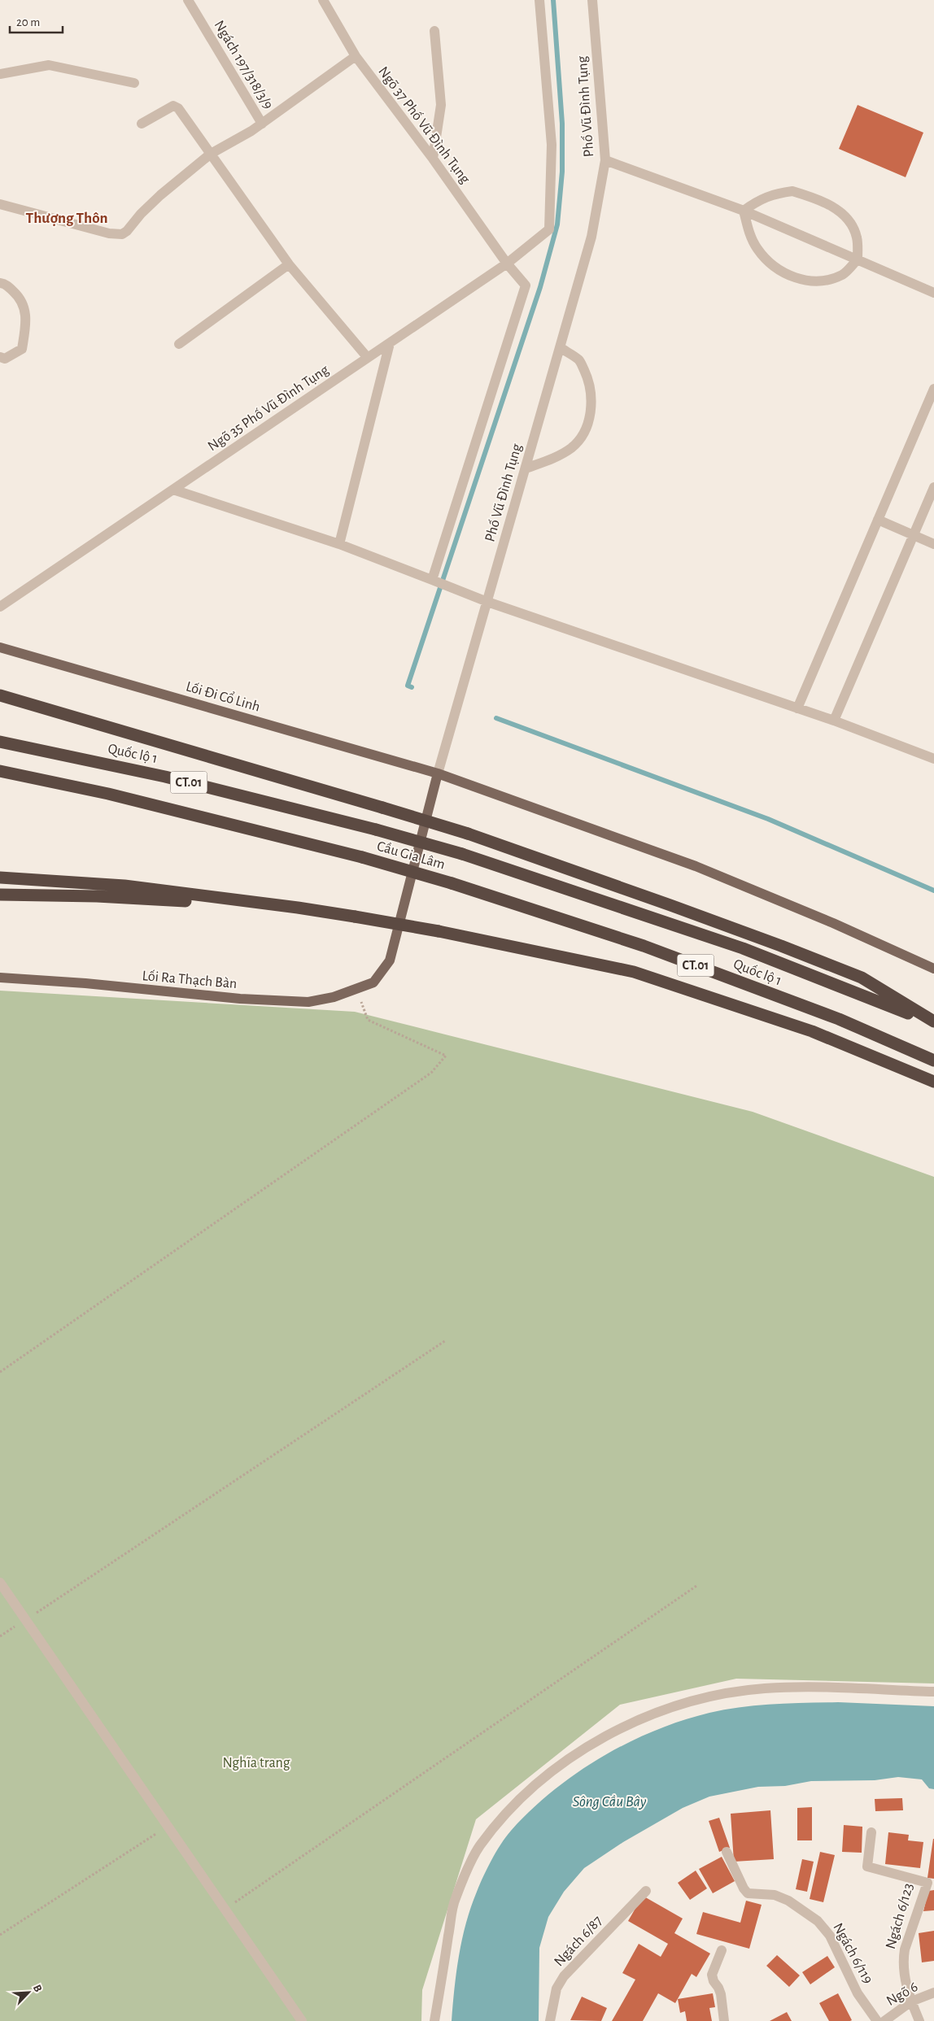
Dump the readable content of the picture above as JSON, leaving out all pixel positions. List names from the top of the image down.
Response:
{
  "streets": {
    "highway": ["Quốc lộ 1", "CT.01", "Cầu Gia Lâm"],
    "main road": ["Phố Vũ Đình Tụng", "Lối Đi Cổ Linh", "Lối Ra Thạch Bàn"],
    "street": [
      "Ngách 197/318/3/9",
      "Ngõ 37 Phố Vũ Đình Tụng",
      "Ngõ 35 Phố Vũ Đình Tụng",
      "Ngách 6/123",
      "Ngách 6/87",
      "Ngách 6/119",
      "Ngõ 6"
    ]
  },
  "crossings": [
    ["Phố Vũ Đình Tụng", "Lối Đi Cổ Linh"],
    ["Phố Vũ Đình Tụng", "Lối Ra Thạch Bàn"],
    ["Ngõ 37 Phố Vũ Đình Tụng", "Ngõ 35 Phố Vũ Đình Tụng"],
    ["Quốc lộ 1", "Cầu Gia Lâm"],
    ["Ngách 6/123", "Ngõ 6"]
  ],
  "districts": ["Thượng Thôn"],
  "water": ["Sông Cầu Bây"],
  "parks": ["Nghĩa trang"],
  "scale_bar": "20 m",
  "north": "top right"
}
